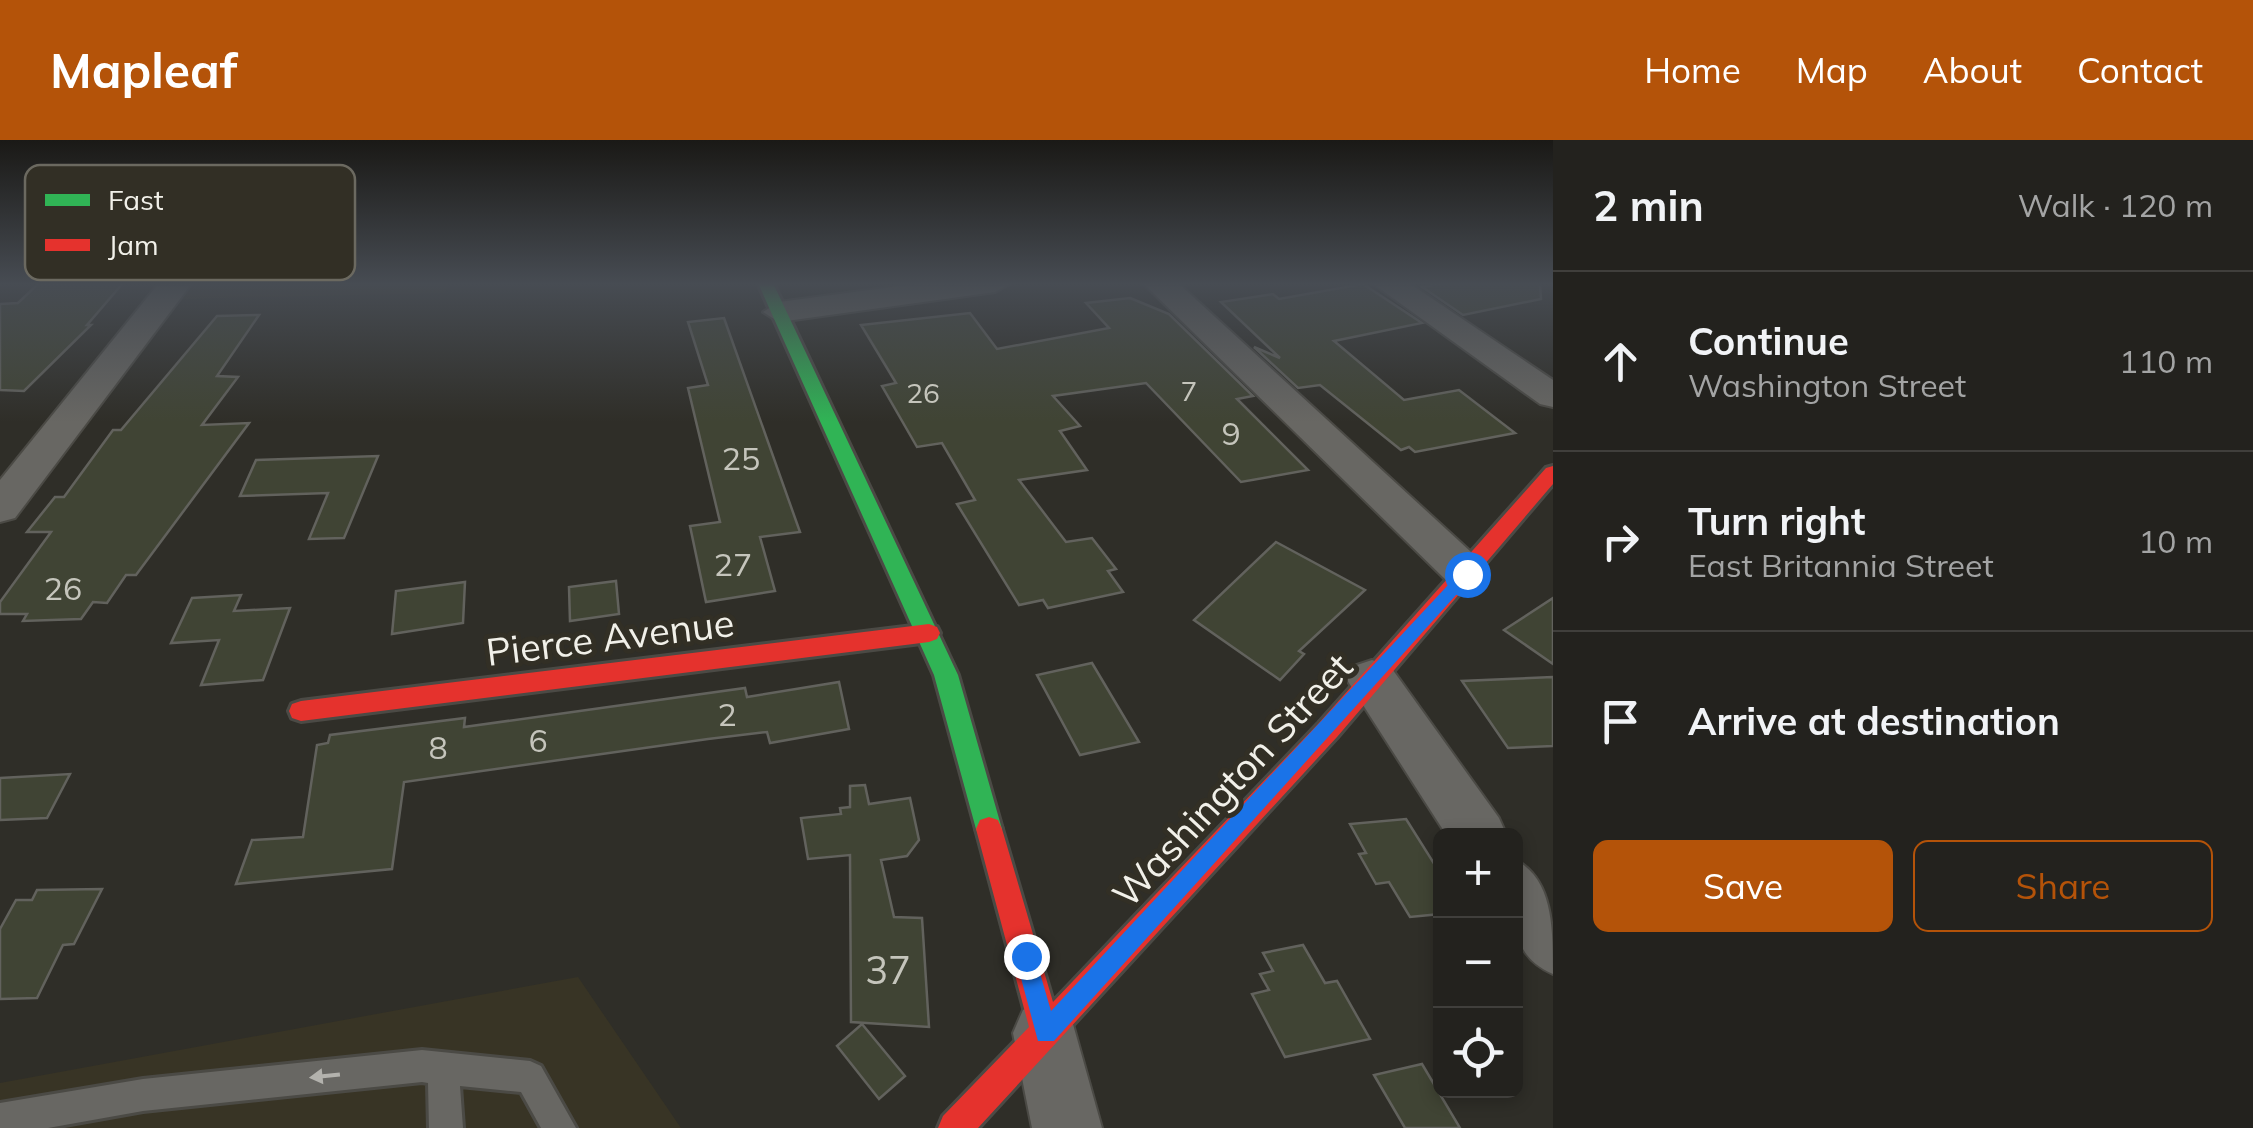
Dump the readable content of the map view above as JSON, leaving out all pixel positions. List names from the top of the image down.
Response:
{
  "streets": {
    "street": ["Pierce Avenue", "Washington Street"]
  },
  "house_numbers": [
    "7",
    "26",
    "9",
    "25",
    "27",
    "26",
    "2",
    "6",
    "8",
    "37"
  ],
  "legend": ["Fast", "Jam"],
  "page": {
    "header": "Mapleaf",
    "nav": [
      "Home",
      "Map",
      "About",
      "Contact"
    ],
    "heading": ["2 min", "Walk · 120 m"],
    "list": [
      ["Continue", "Washington Street", "110 m"],
      ["Turn right", "East Britannia Street", "10 m"],
      "Arrive at destination"
    ],
    "buttons": ["Save", "Share"],
    "map_buttons": ["+", "−"]
  }
}
